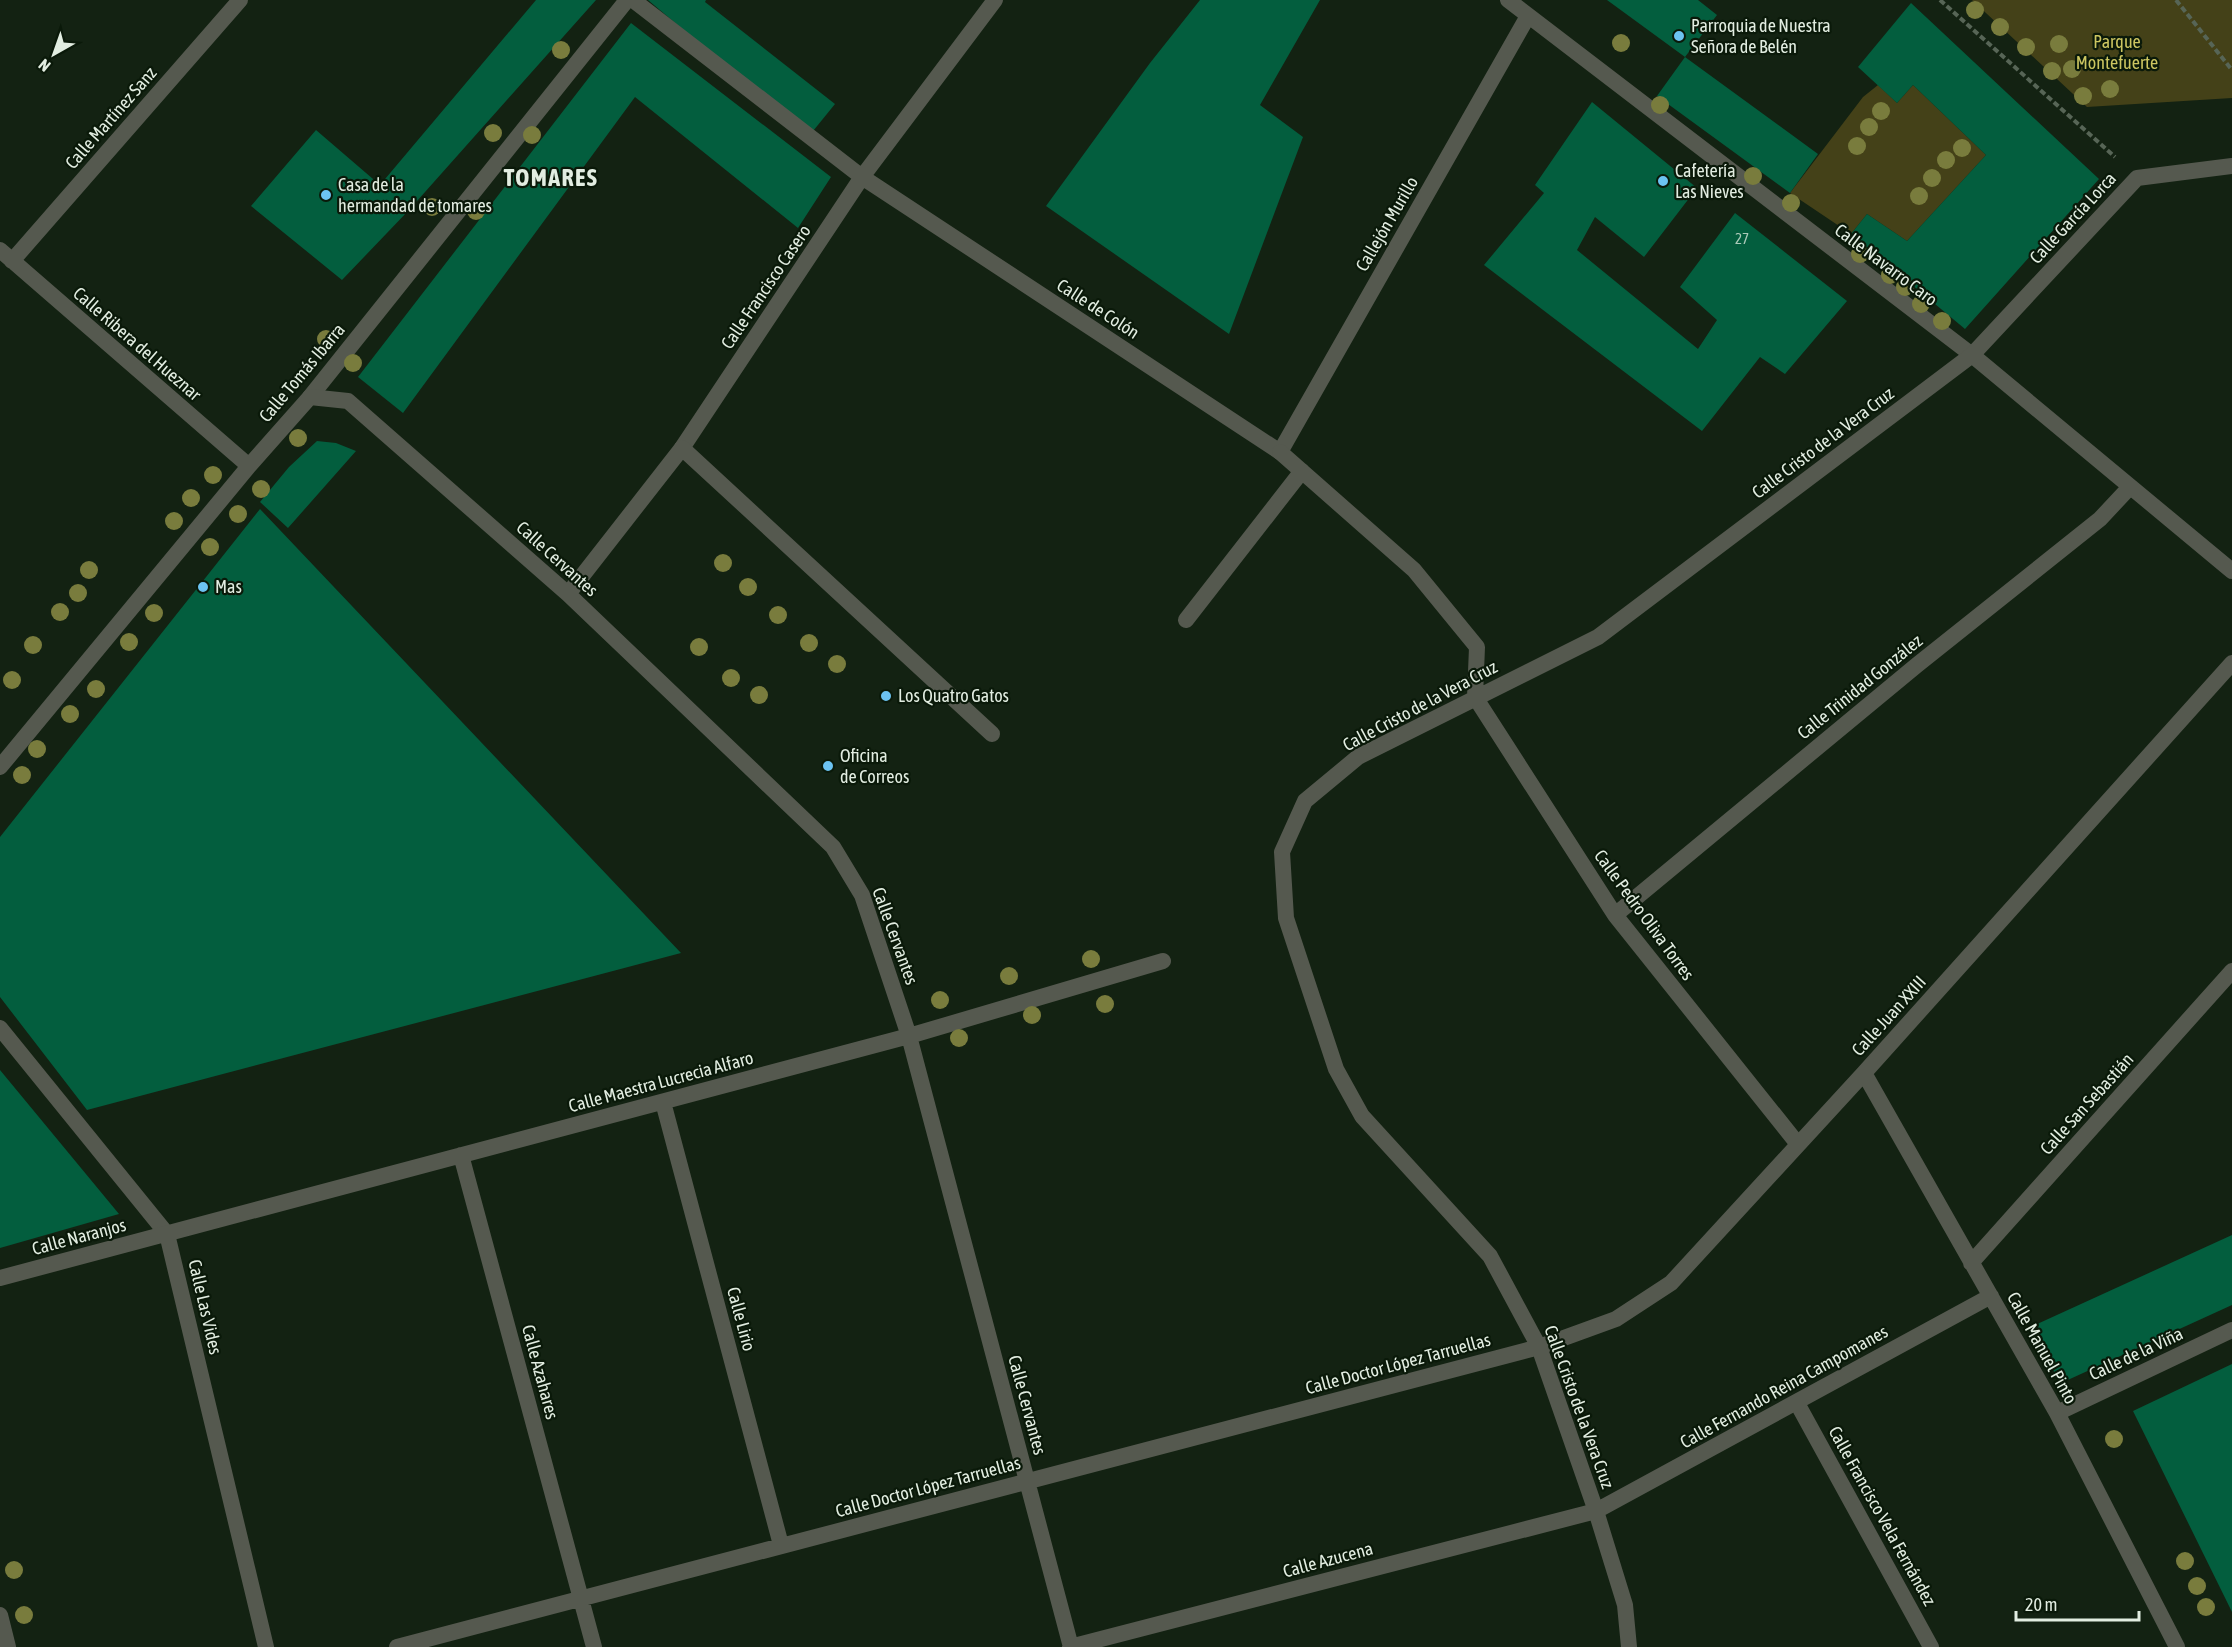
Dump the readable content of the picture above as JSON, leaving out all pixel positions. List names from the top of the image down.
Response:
{
  "streets": {
    "street": [
      "Calle Martínez Sanz",
      "Calle García Lorca",
      "Callejón Murillo",
      "Calle Navarro Caro",
      "Calle Francisco Casero",
      "Calle de Colón",
      "Calle Ribera del Hueznar",
      "Calle Tomás Ibarra",
      "Calle Cristo de la Vera Cruz",
      "Calle Cervantes",
      "Calle Trinidad González",
      "Calle Pedro Oliva Torres",
      "Calle Juan XXIII",
      "Calle Maestra Lucrecia Alfaro",
      "Calle San Sebastián",
      "Calle Naranjos",
      "Calle Las Vides",
      "Calle Lirio",
      "Calle Manuel Pinto",
      "Calle de la Viña",
      "Calle Doctor López Tarruellas",
      "Calle Azahares",
      "Calle Fernando Reina Campomanes",
      "Calle Francisco Vela Fernández",
      "Calle Azucena"
    ]
  },
  "crossings": [
    ["Calle Martínez Sanz", "Calle Ribera del Hueznar"],
    ["Calle García Lorca", "Calle Navarro Caro"],
    ["Calle García Lorca", "Calle Cristo de la Vera Cruz"],
    ["Callejón Murillo", "Calle Navarro Caro"],
    ["Callejón Murillo", "Calle de Colón"],
    ["Calle Navarro Caro", "Calle Cristo de la Vera Cruz"],
    ["Calle Navarro Caro", "Calle Trinidad González"],
    ["Calle Francisco Casero", "Calle de Colón"],
    ["Calle Francisco Casero", "Calle Cervantes"],
    ["Calle de Colón", "Calle Cristo de la Vera Cruz"],
    ["Calle de Colón", "Calle Pedro Oliva Torres"],
    ["Calle Ribera del Hueznar", "Calle Tomás Ibarra"],
    ["Calle Tomás Ibarra", "Calle Cervantes"],
    ["Calle Cristo de la Vera Cruz", "Calle Pedro Oliva Torres"],
    ["Calle Cristo de la Vera Cruz", "Calle Juan XXIII"],
    ["Calle Cristo de la Vera Cruz", "Calle Doctor López Tarruellas"],
    ["Calle Cristo de la Vera Cruz", "Calle Fernando Reina Campomanes"],
    ["Calle Cristo de la Vera Cruz", "Calle Azucena"],
    ["Calle Cervantes", "Calle Maestra Lucrecia Alfaro"],
    ["Calle Cervantes", "Calle Doctor López Tarruellas"],
    ["Calle Cervantes", "Calle Azucena"],
    ["Calle Trinidad González", "Calle Pedro Oliva Torres"],
    ["Calle Pedro Oliva Torres", "Calle Juan XXIII"],
    ["Calle Juan XXIII", "Calle Manuel Pinto"],
    ["Calle Juan XXIII", "Calle Doctor López Tarruellas"],
    ["Calle Maestra Lucrecia Alfaro", "Calle Naranjos"],
    ["Calle Maestra Lucrecia Alfaro", "Calle Las Vides"],
    ["Calle Maestra Lucrecia Alfaro", "Calle Lirio"],
    ["Calle Maestra Lucrecia Alfaro", "Calle Azahares"],
    ["Calle San Sebastián", "Calle Manuel Pinto"],
    ["Calle Naranjos", "Calle Las Vides"],
    ["Calle Lirio", "Calle Doctor López Tarruellas"],
    ["Calle Manuel Pinto", "Calle de la Viña"],
    ["Calle Manuel Pinto", "Calle Fernando Reina Campomanes"],
    ["Calle Doctor López Tarruellas", "Calle Azahares"],
    ["Calle Fernando Reina Campomanes", "Calle Francisco Vela Fernández"],
    ["Calle Fernando Reina Campomanes", "Calle Azucena"]
  ],
  "districts": ["TOMARES"],
  "parks": ["Parque Montefuerte"],
  "places": [
    "Parroquia de Nuestra Señora de Belén",
    "Cafetería Las Nieves",
    "Casa de la hermandad de tomares",
    "Mas",
    "Los Quatro Gatos",
    "Oficina de Correos"
  ],
  "house_numbers": ["27"],
  "scale_bar": "20 m",
  "north": "bottom left"
}
